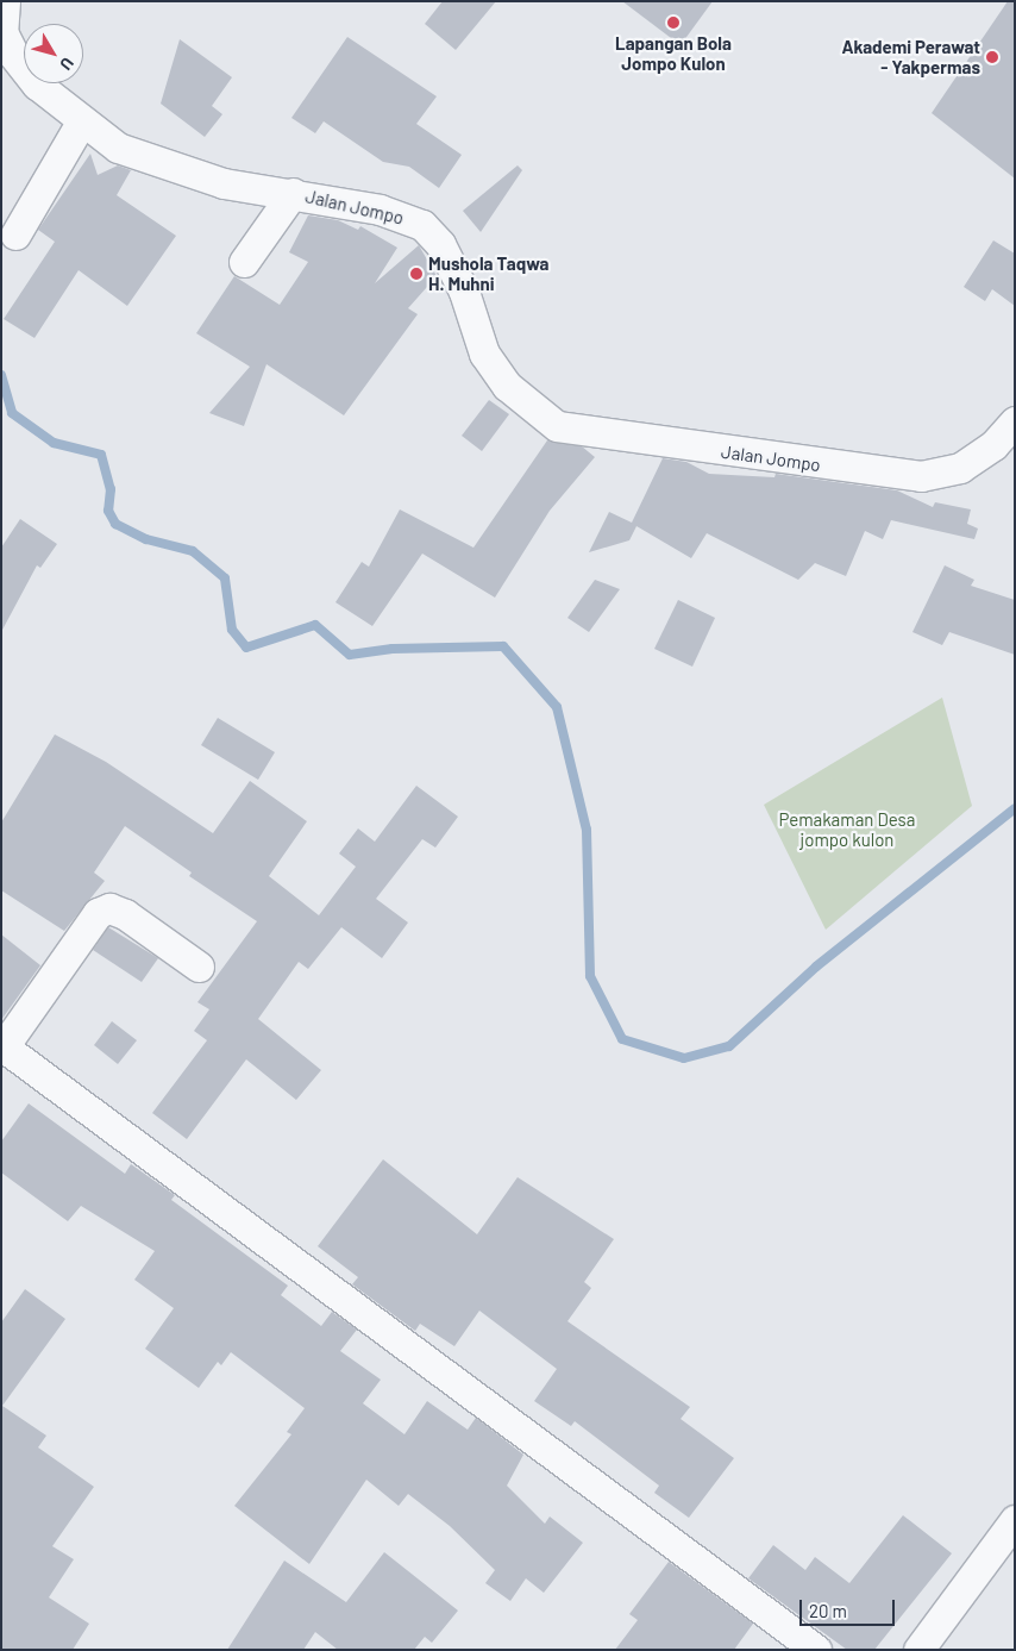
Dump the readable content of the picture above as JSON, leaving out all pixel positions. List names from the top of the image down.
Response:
{
  "streets": {
    "street": ["Jalan Jompo"]
  },
  "parks": ["Pemakaman Desa jompo kulon"],
  "places": ["Lapangan Bola Jompo Kulon", "Akademi Perawat - Yakpermas", "Mushola Taqwa H. Muhni"],
  "scale_bar": "20 m",
  "north": "bottom right"
}
